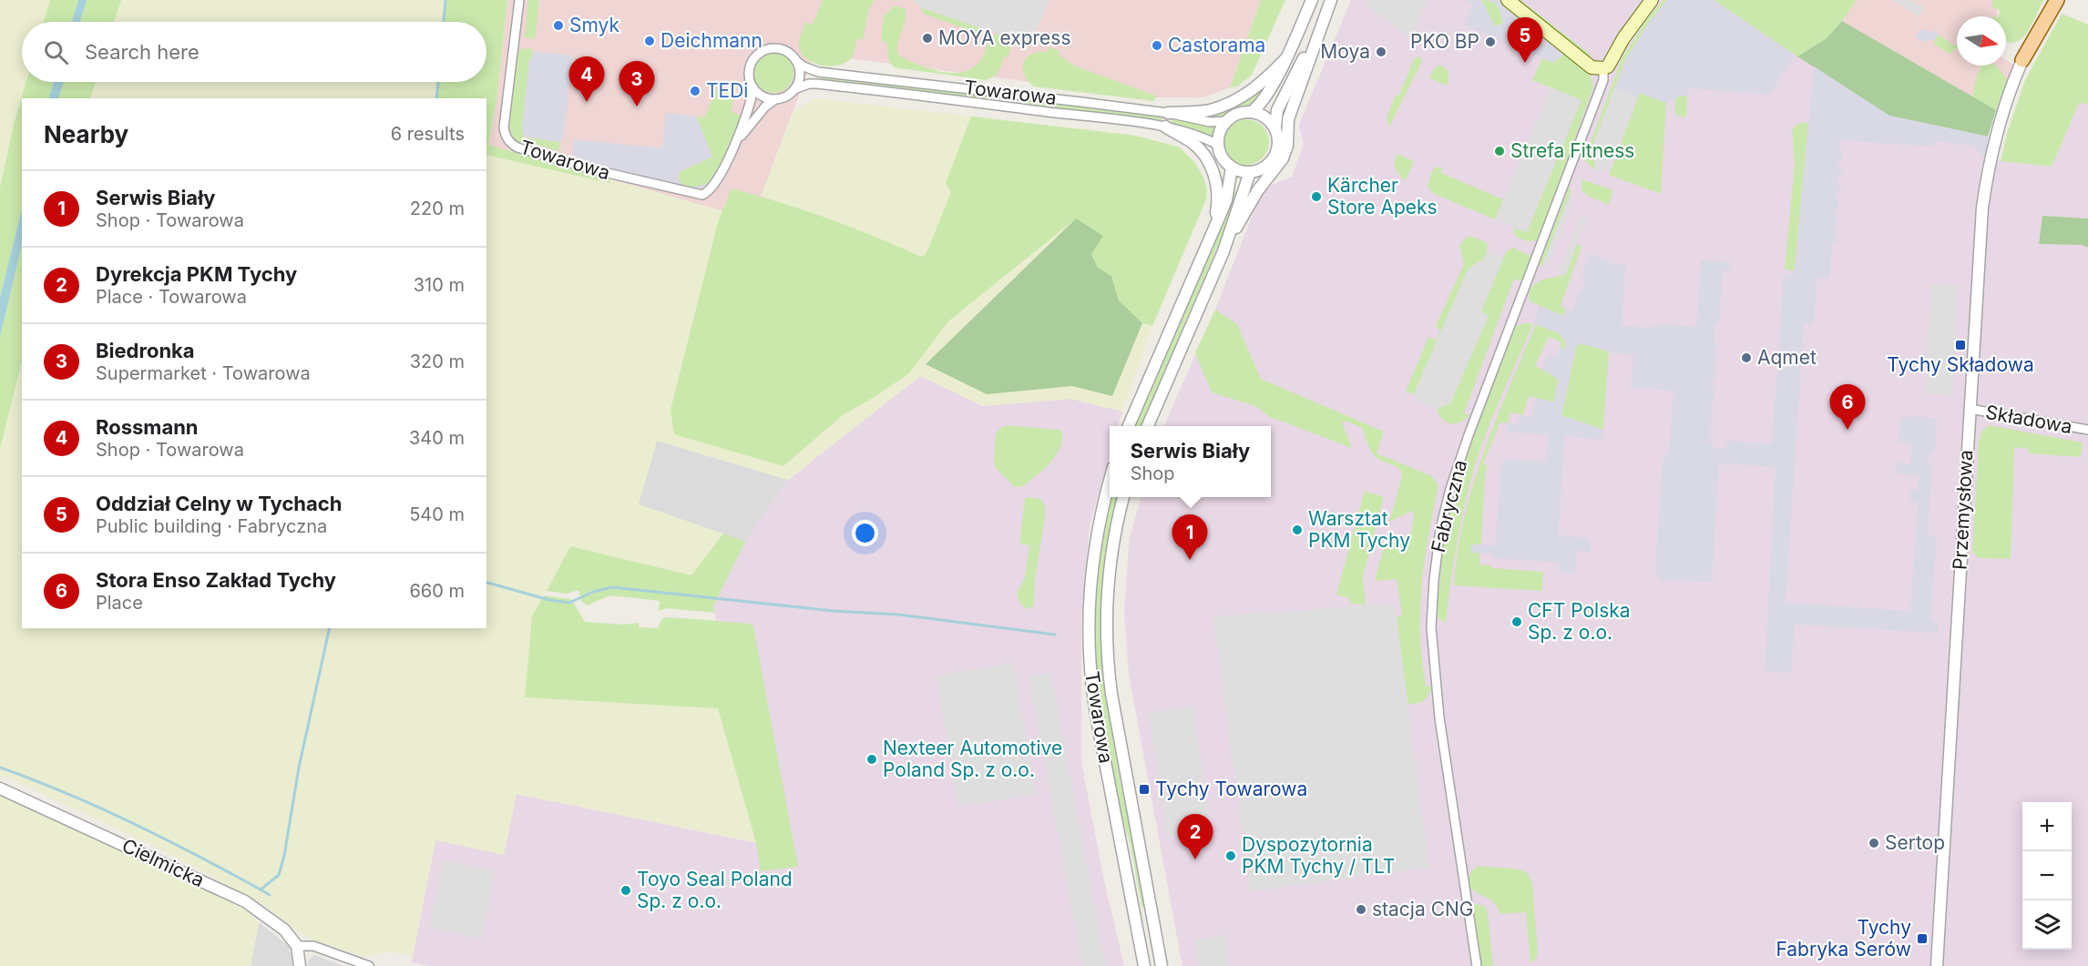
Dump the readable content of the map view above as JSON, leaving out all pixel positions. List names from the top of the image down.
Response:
{
  "streets": {
    "main road": ["Fabryczna"],
    "street": [
      "Towarowa",
      "Składowa",
      "Przemysłowa",
      "Cielmicka"
    ]
  },
  "crossings": [
    ["Składowa", "Przemysłowa"]
  ],
  "places": {
    "other": [
      "Smyk",
      "MOYA express",
      "Deichmann",
      "PKO BP",
      "Castorama",
      "Moya",
      "TEDi",
      "Strefa Fitness",
      "Kärcher Store Apeks",
      "Aqmet",
      "Warsztat PKM Tychy",
      "CFT Polska Sp. z o.o.",
      "Nexteer Automotive Poland Sp. z o.o.",
      "Sertop",
      "Dyspozytornia PKM Tychy / TLT",
      "Toyo Seal Poland Sp. z o.o.",
      "stacja CNG"
    ],
    "transit": ["Tychy Składowa", "Tychy Towarowa", "Tychy Fabryka Serów"]
  },
  "north": "right",
  "page": {
    "pins": [
      "5",
      "4",
      "3",
      "6",
      "1",
      "2"
    ],
    "search": "Search here",
    "heading": ["Nearby", "6 results"],
    "list": [
      {
        "mark": "1",
        "name": "Serwis Biały",
        "note": "Shop · Towarowa",
        "value": "220 m"
      },
      {
        "mark": "2",
        "name": "Dyrekcja PKM Tychy",
        "note": "Place · Towarowa",
        "value": "310 m"
      },
      {
        "mark": "3",
        "name": "Biedronka",
        "note": "Supermarket · Towarowa",
        "value": "320 m"
      },
      {
        "mark": "4",
        "name": "Rossmann",
        "note": "Shop · Towarowa",
        "value": "340 m"
      },
      {
        "mark": "5",
        "name": "Oddział Celny w Tychach",
        "note": "Public building · Fabryczna",
        "value": "540 m"
      },
      {
        "mark": "6",
        "name": "Stora Enso Zakład Tychy",
        "note": "Place",
        "value": "660 m"
      }
    ],
    "popup": ["Serwis Biały", "Shop"],
    "map_buttons": ["+", "−"]
  }
}
